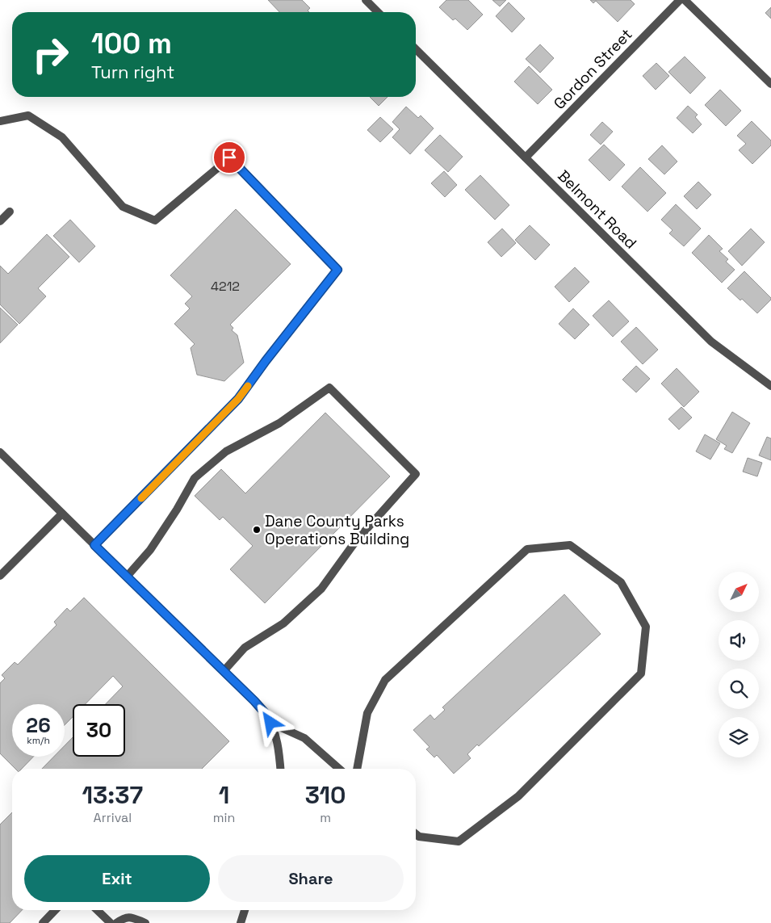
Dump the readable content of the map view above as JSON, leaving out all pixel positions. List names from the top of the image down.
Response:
{
  "streets": {
    "street": ["Gordon Street", "Belmont Road"]
  },
  "crossings": [
    ["Gordon Street", "Belmont Road"]
  ],
  "places": ["Dane County Parks Operations Building"],
  "house_numbers": ["4212"],
  "north": "top right",
  "page": {
    "turn": ["100 m", "Turn right"],
    "speed": "26 km/h",
    "limit": "30",
    "eta": [
      "13:37",
      "Arrival",
      "1",
      "min",
      "310",
      "m"
    ],
    "buttons": ["Exit", "Share"]
  }
}
